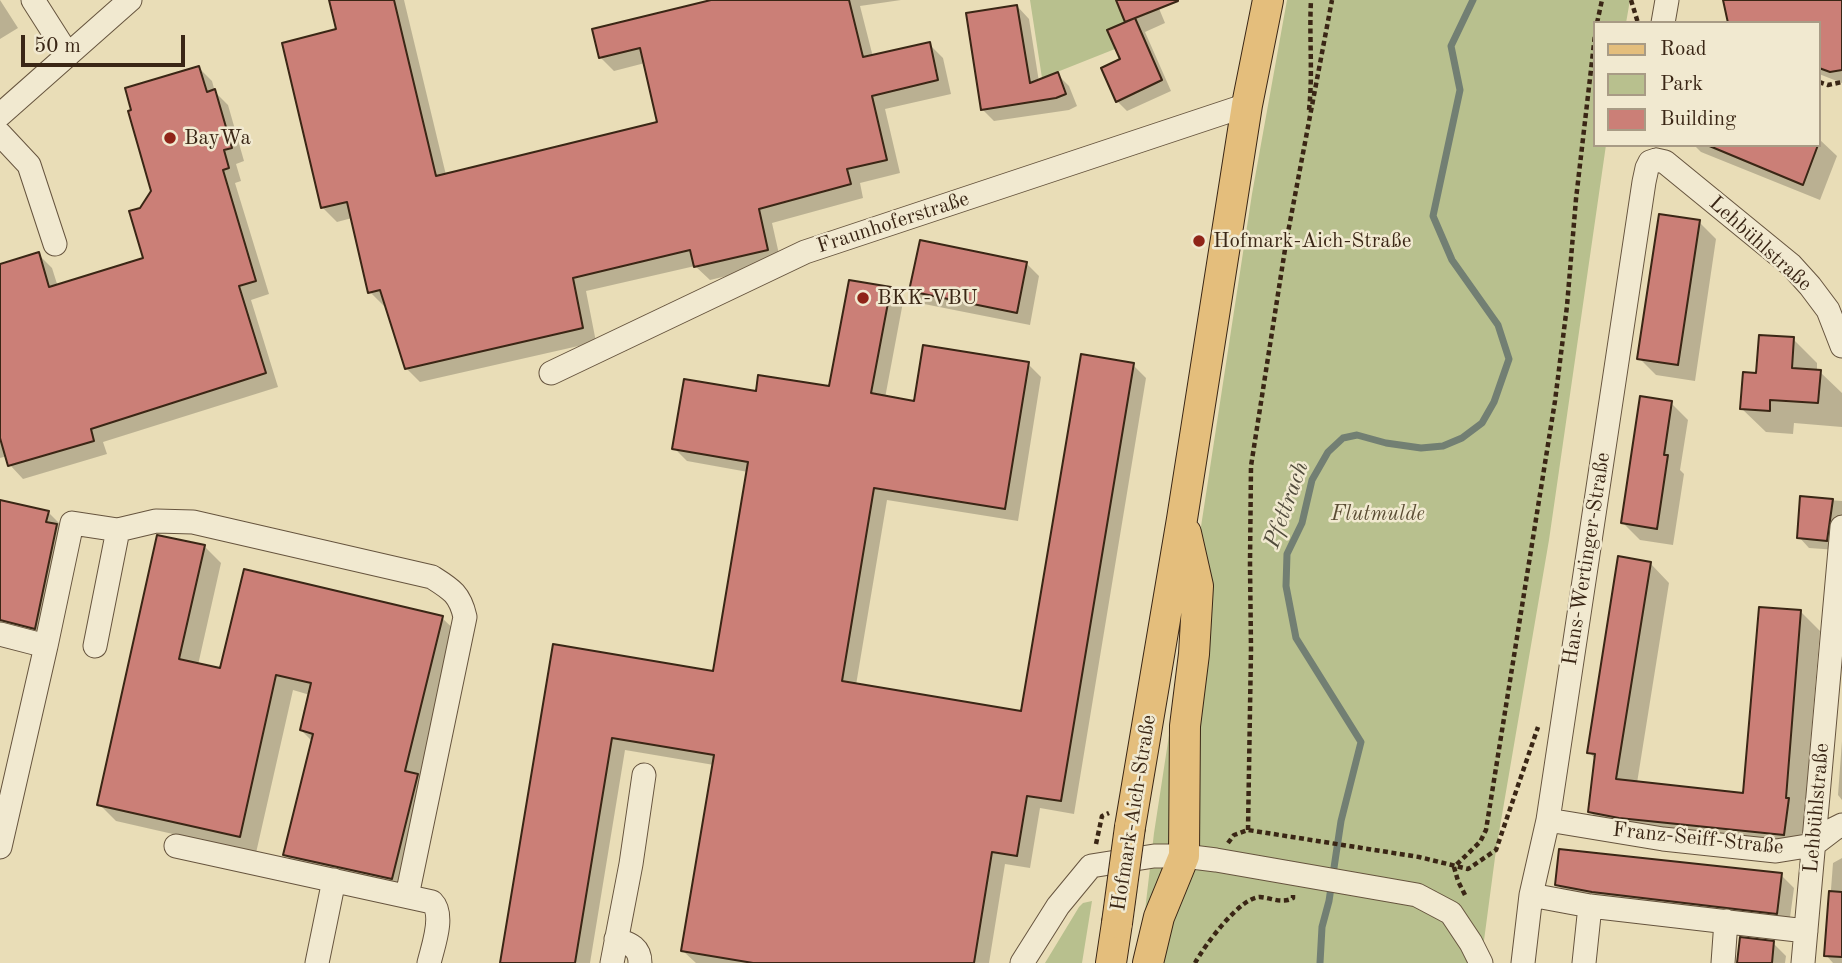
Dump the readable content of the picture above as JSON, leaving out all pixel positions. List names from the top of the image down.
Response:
{
  "streets": {
    "main road": ["Hofmark-Aich-Straße"],
    "street": [
      "Fraunhoferstraße",
      "Lehbühlstraße",
      "Hans-Wertinger-Straße",
      "Franz-Seiff-Straße"
    ]
  },
  "crossings": [
    ["Fraunhoferstraße", "Hofmark-Aich-Straße"],
    ["Lehbühlstraße", "Hans-Wertinger-Straße"],
    ["Lehbühlstraße", "Franz-Seiff-Straße"],
    ["Hans-Wertinger-Straße", "Franz-Seiff-Straße"]
  ],
  "water": ["Pfettrach"],
  "parks": ["Flutmulde"],
  "places": ["BayWa", "Hofmark-Aich-Straße", "BKK-VBU"],
  "legend": ["Road", "Park", "Building"],
  "scale_bar": "50 m"
}
